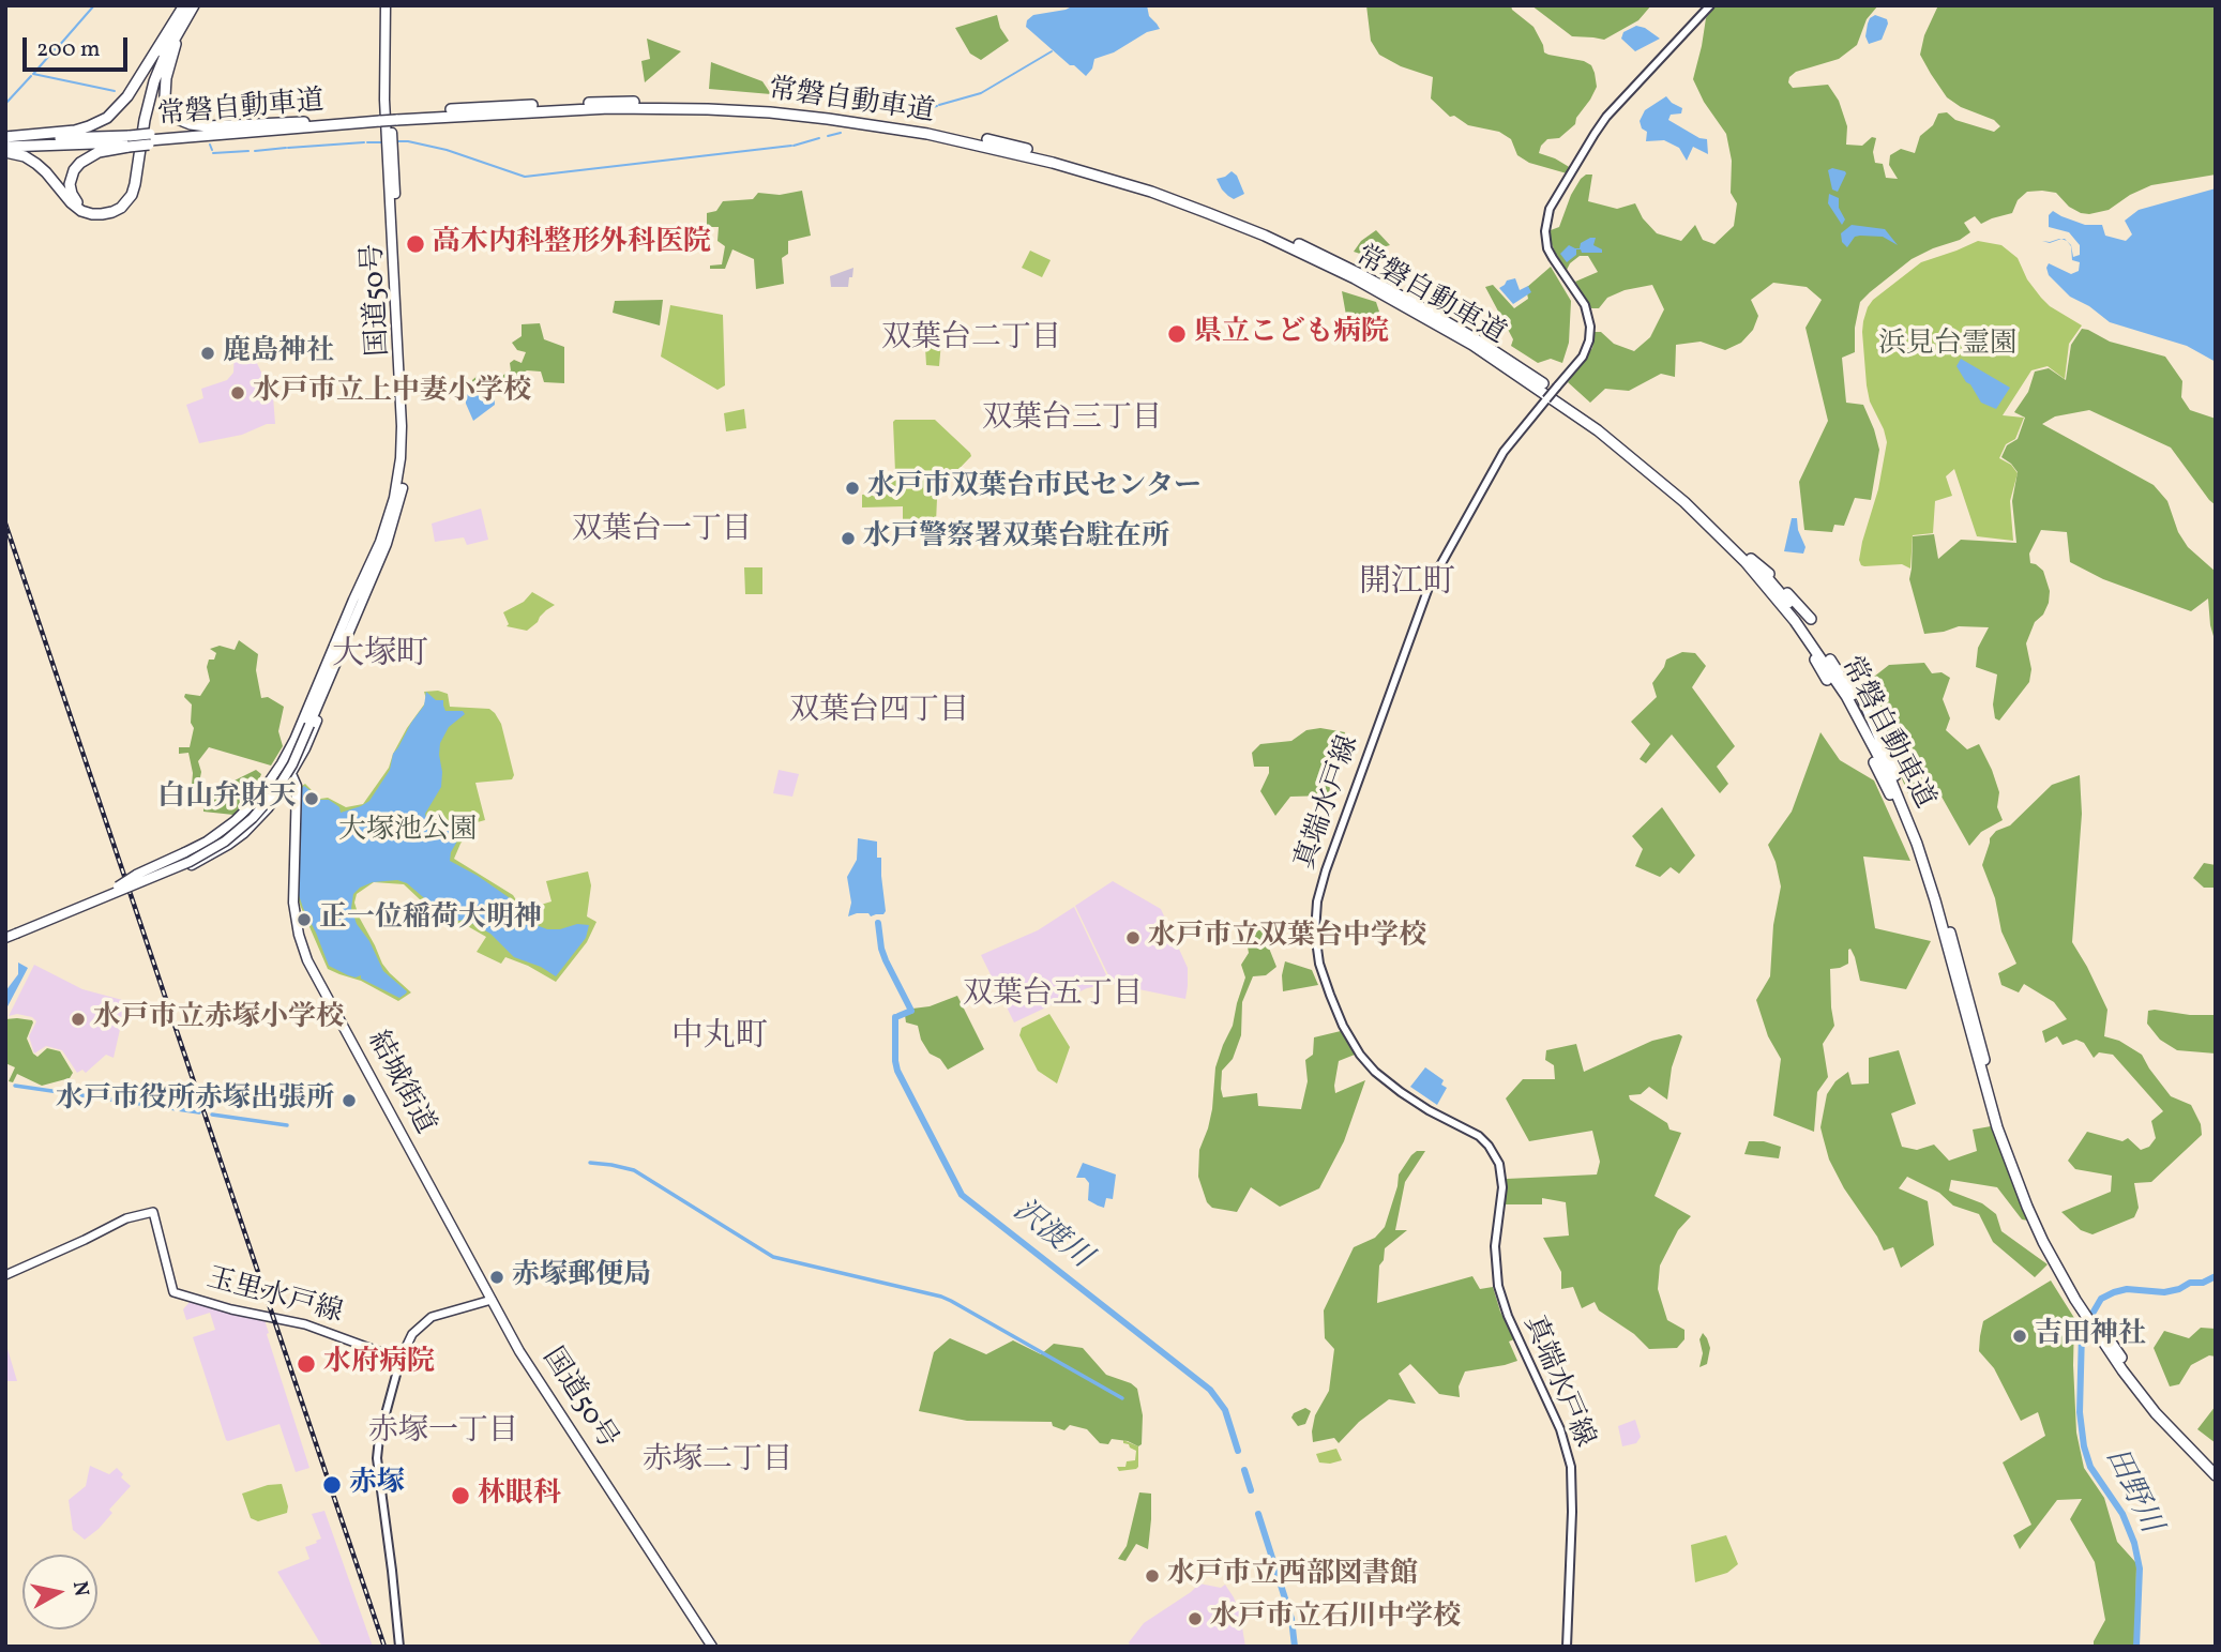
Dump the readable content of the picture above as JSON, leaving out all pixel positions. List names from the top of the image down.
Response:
{
  "streets": {
    "highway": ["常磐自動車道", "国道50号", "結城街道"],
    "main road": ["真端水戸線", "玉里水戸線"]
  },
  "crossings": [
    ["国道50号", "結城街道"]
  ],
  "districts": [
    "双葉台二丁目",
    "双葉台三丁目",
    "双葉台一丁目",
    "開江町",
    "大塚町",
    "双葉台四丁目",
    "双葉台五丁目",
    "中丸町",
    "赤塚一丁目",
    "赤塚二丁目"
  ],
  "water": ["沢渡川", "田野川"],
  "parks": ["浜見台霊園", "大塚池公園"],
  "places": [
    "高木内科整形外科医院",
    "県立こども病院",
    "鹿島神社",
    "水戸市立上中妻小学校",
    "水戸市双葉台市民センター",
    "水戸警察署双葉台駐在所",
    "白山弁財天",
    "正一位稲荷大明神",
    "水戸市立双葉台中学校",
    "水戸市立赤塚小学校",
    "水戸市役所赤塚出張所",
    "赤塚郵便局",
    "吉田神社",
    "水府病院",
    "赤塚",
    "林眼科",
    "水戸市立西部図書館",
    "水戸市立石川中学校"
  ],
  "scale_bar": "200 m",
  "north": "right"
}
